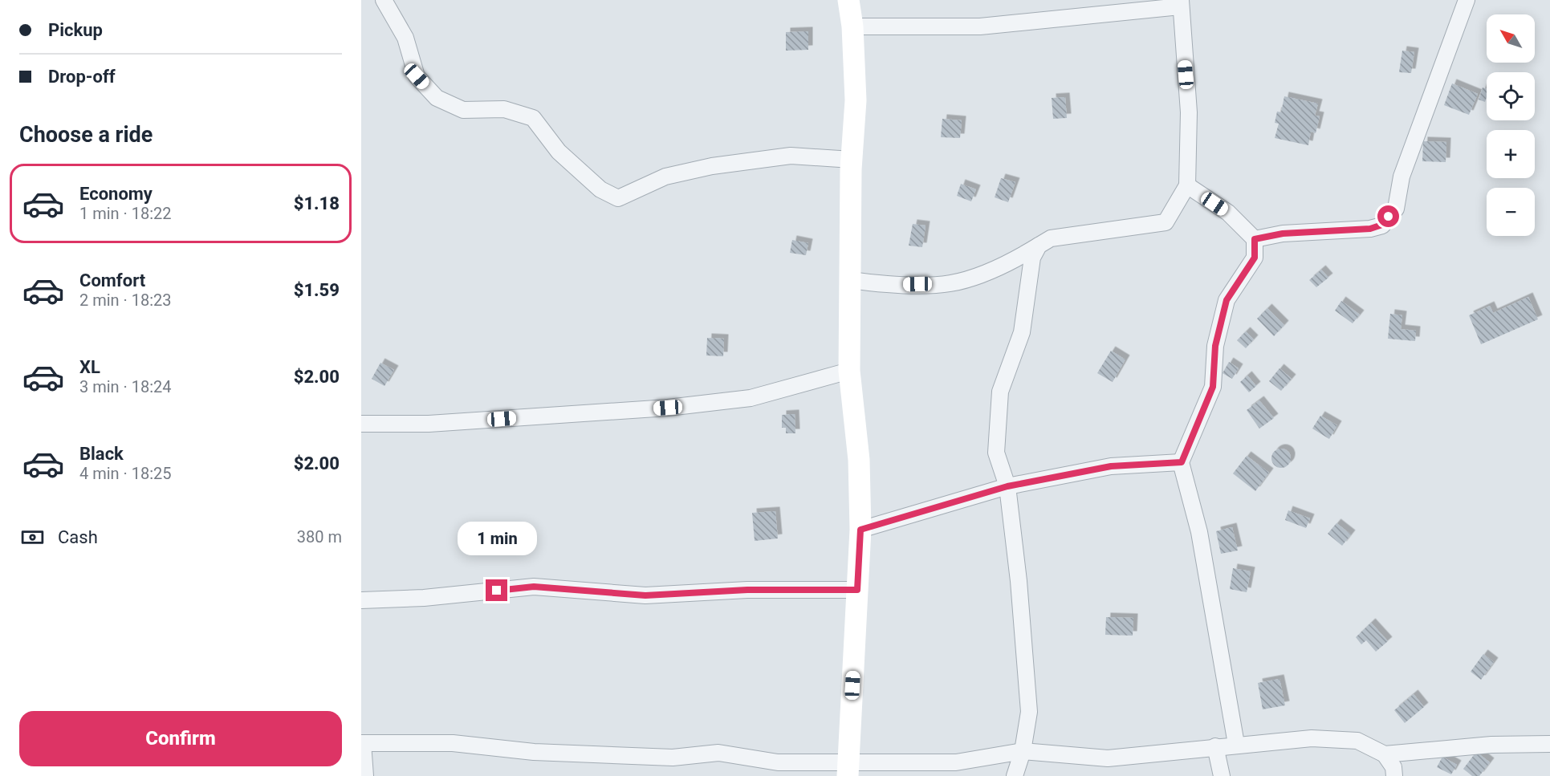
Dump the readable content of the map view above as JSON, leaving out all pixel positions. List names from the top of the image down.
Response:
{
  "north": "top left",
  "page": {
    "banner": ["Pickup", "Drop-off"],
    "map_buttons": ["+", "−"],
    "heading": "Choose a ride",
    "list": [
      {
        "name": "Economy",
        "note": "1 min · 18:22",
        "value": "$1.18"
      },
      {
        "name": "Comfort",
        "note": "2 min · 18:23",
        "value": "$1.59"
      },
      {
        "name": "XL",
        "note": "3 min · 18:24",
        "value": "$2.00"
      },
      {
        "name": "Black",
        "note": "4 min · 18:25",
        "value": "$2.00"
      }
    ],
    "pay": ["Cash", "380 m"],
    "bubble": "1 min",
    "buttons": "Confirm"
  }
}
